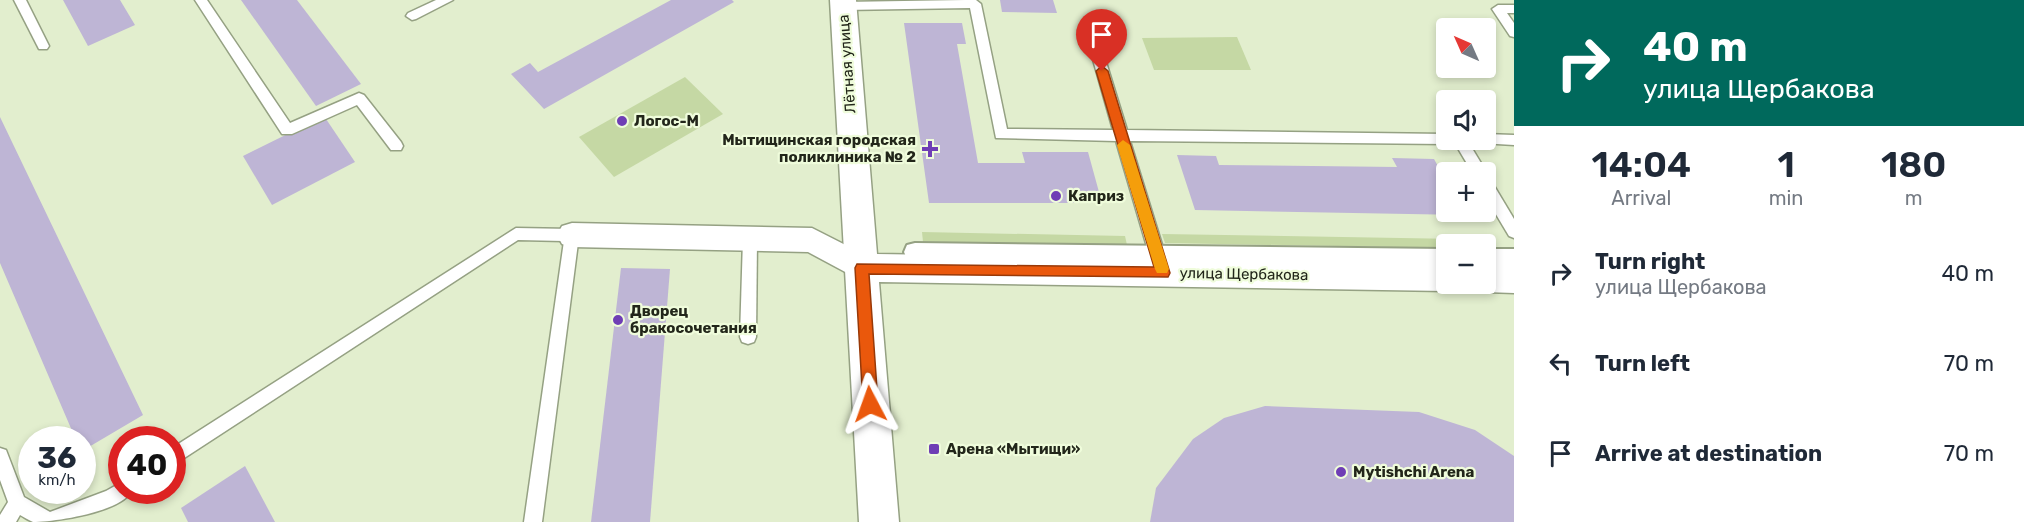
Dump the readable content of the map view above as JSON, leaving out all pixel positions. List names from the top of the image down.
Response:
{
  "streets": {
    "street": ["Лётная улица", "улица Щербакова"]
  },
  "crossings": [
    ["Лётная улица", "улица Щербакова"]
  ],
  "places": {
    "other": [
      "Логос-М",
      "Каприз",
      "Дворец бракосочетания",
      "Mytishchi Arena"
    ],
    "health": ["Мытищинская городская поликлиника № 2"],
    "transit": ["Арена «Мытищи»"]
  },
  "north": "top left",
  "page": {
    "turn": ["40 m", "улица Щербакова"],
    "map_buttons": ["+", "−"],
    "eta": [
      "14:04",
      "Arrival",
      "1",
      "min",
      "180",
      "m"
    ],
    "list": [
      {
        "name": "Turn right",
        "note": "улица Щербакова",
        "value": "40 m"
      },
      {
        "name": "Turn left",
        "value": "70 m"
      },
      {
        "name": "Arrive at destination",
        "value": "70 m"
      }
    ],
    "speed": "36 km/h",
    "limit": "40"
  }
}
